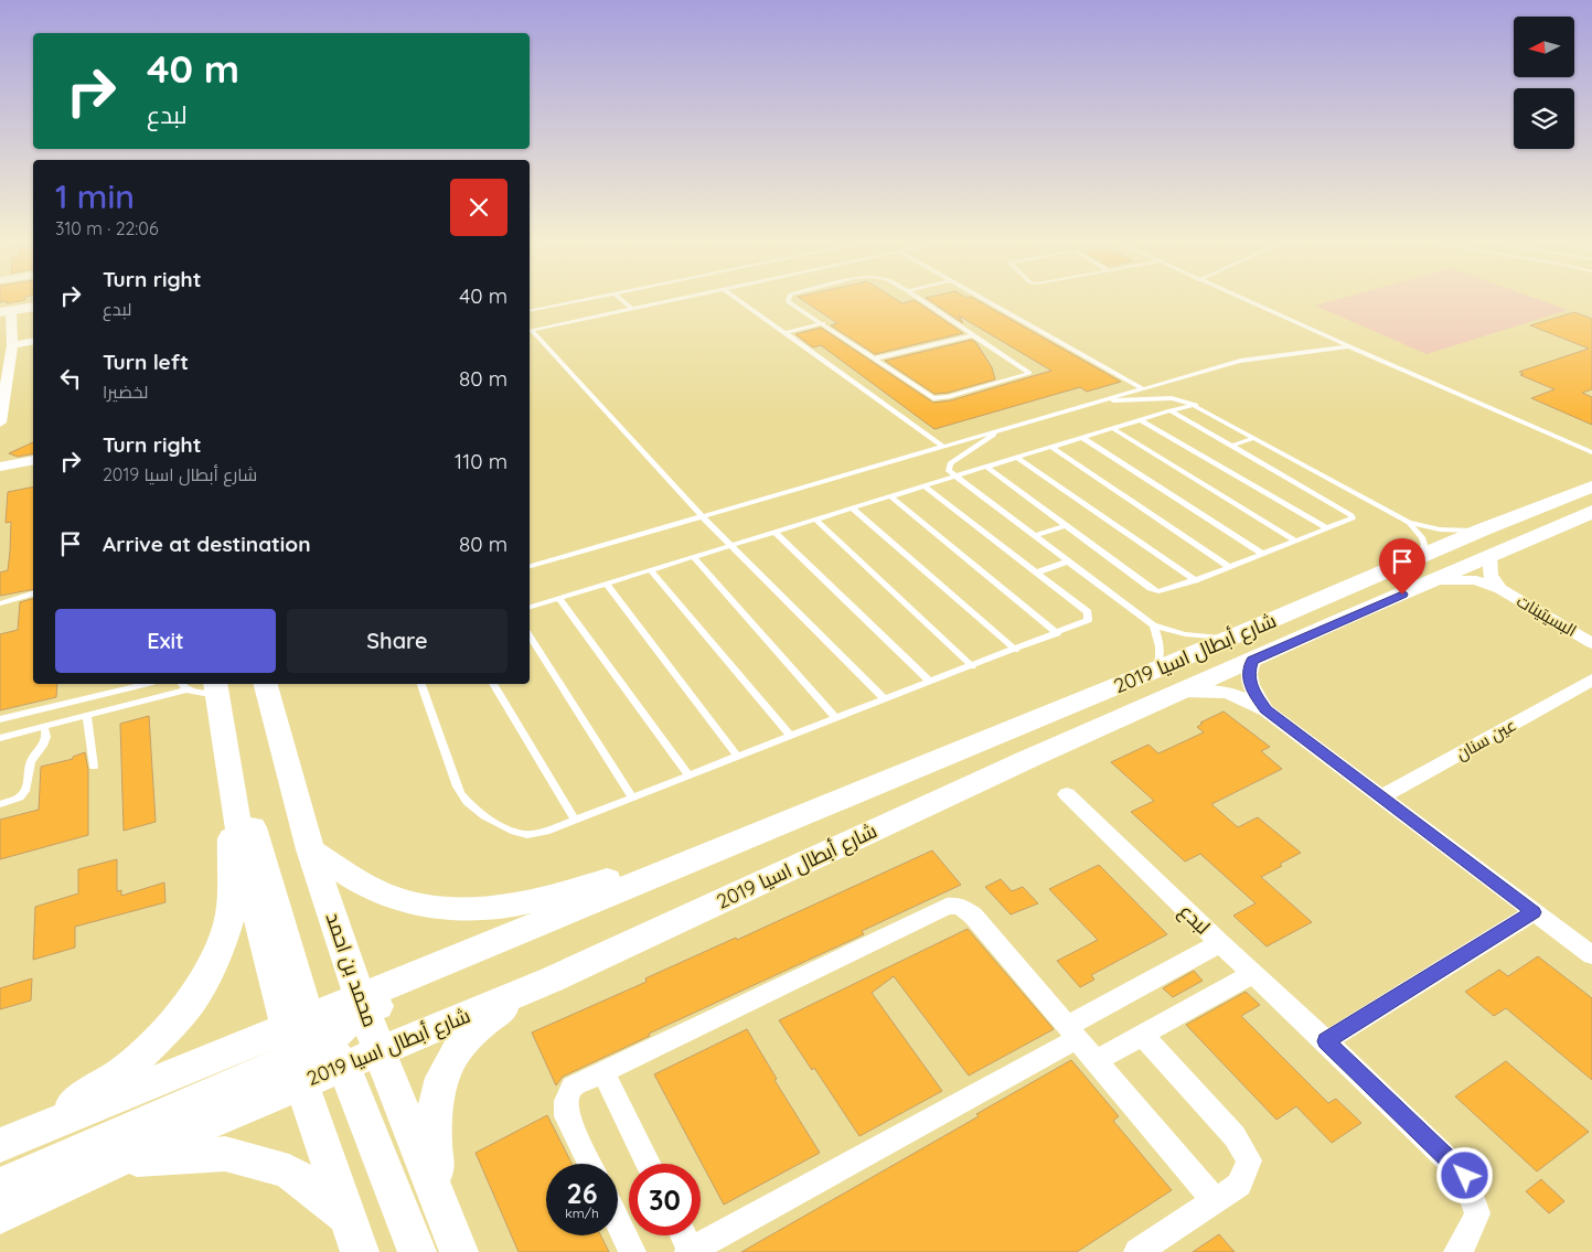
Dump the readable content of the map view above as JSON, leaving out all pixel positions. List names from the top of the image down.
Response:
{
  "streets": {
    "main road": ["شارع أبطال اسيا 2019", "محمد بن احمد"],
    "street": ["البسيتينات", "عين سنان", "لبدع"]
  },
  "crossings": [
    ["البسيتينات", "شارع أبطال اسيا 2019"],
    ["شارع أبطال اسيا 2019", "محمد بن احمد"]
  ],
  "north": "left",
  "page": {
    "turn": ["40 m", "لبدع"],
    "heading": ["1 min", "310 m · 22:06"],
    "list": [
      {
        "name": "Turn right",
        "note": "لبدع",
        "value": "40 m"
      },
      {
        "name": "Turn left",
        "note": "لخضيرا",
        "value": "80 m"
      },
      {
        "name": "Turn right",
        "note": "شارع أبطال اسيا 2019",
        "value": "110 m"
      },
      {
        "name": "Arrive at destination",
        "value": "80 m"
      }
    ],
    "buttons": ["Exit", "Share"],
    "speed": "26 km/h",
    "limit": "30"
  }
}
